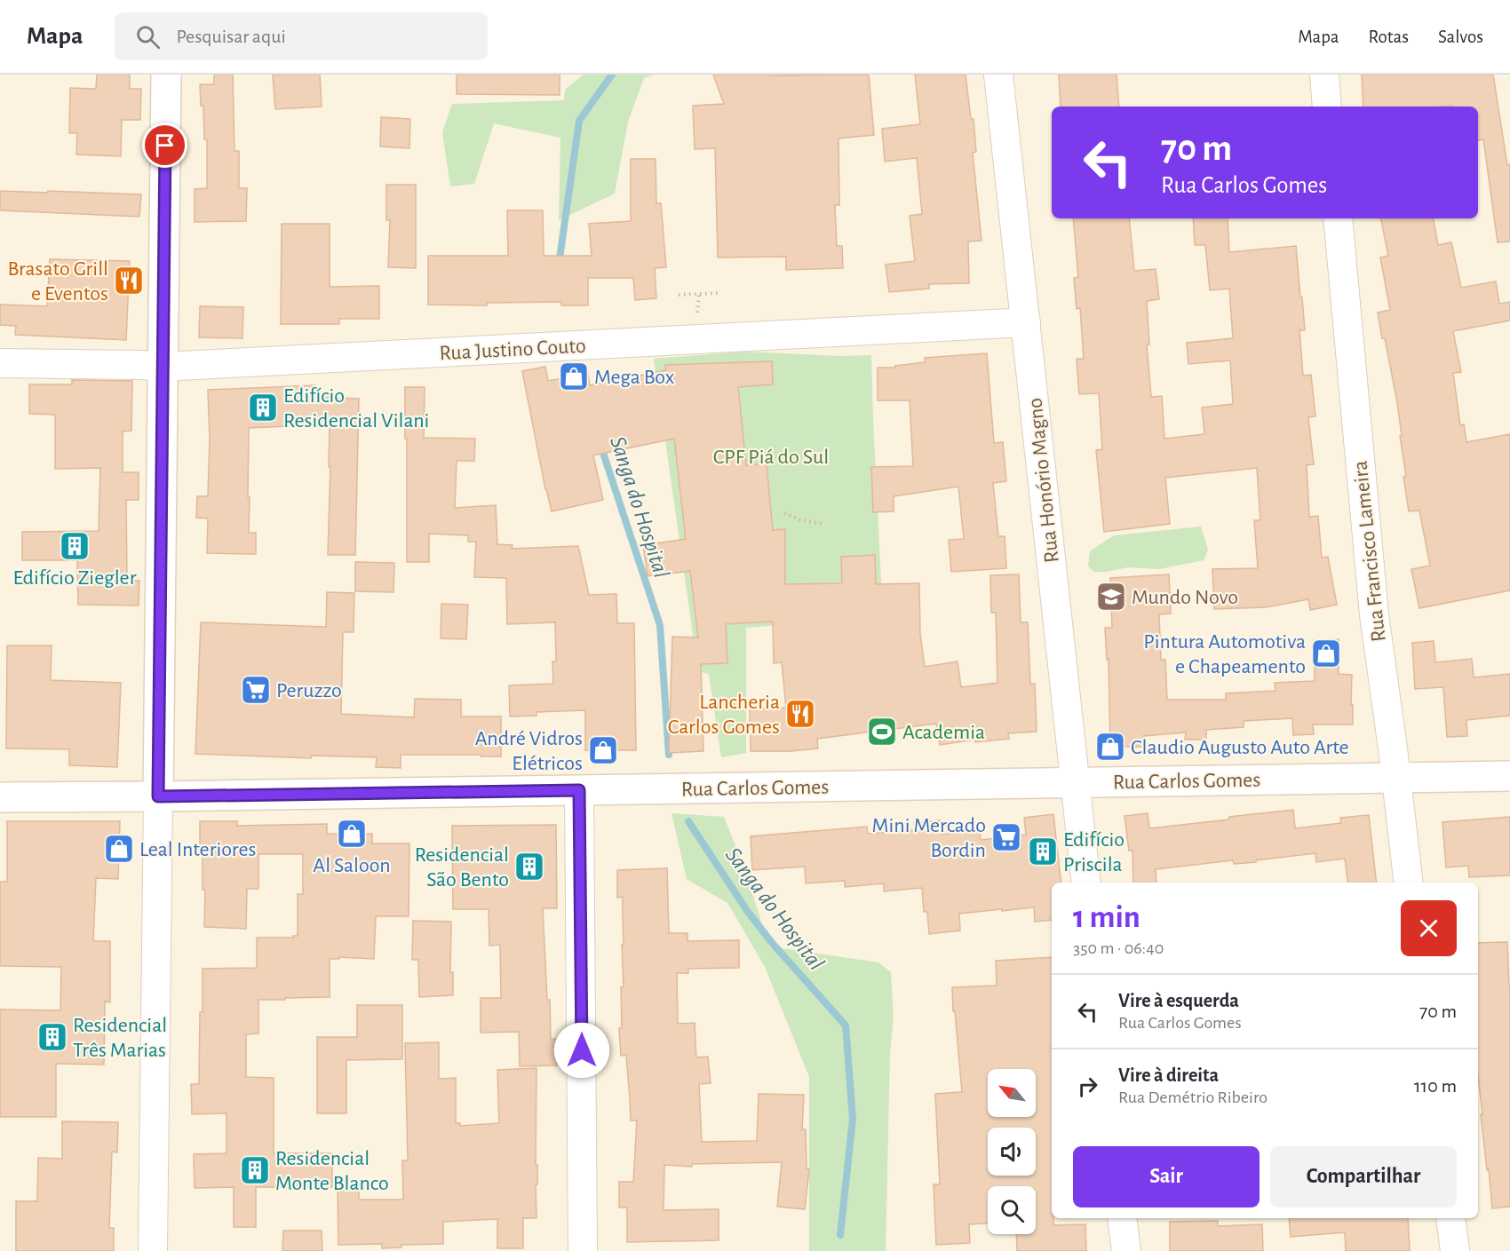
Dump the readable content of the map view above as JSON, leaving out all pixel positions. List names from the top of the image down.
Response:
{
  "streets": {
    "street": [
      "Rua Justino Couto",
      "Rua Honório Magno",
      "Rua Francisco Lameira",
      "Rua Carlos Gomes"
    ]
  },
  "crossings": [
    ["Rua Justino Couto", "Rua Honório Magno"],
    ["Rua Honório Magno", "Rua Carlos Gomes"],
    ["Rua Francisco Lameira", "Rua Carlos Gomes"]
  ],
  "water": ["Sanga do Hospital"],
  "parks": ["CPF Piá do Sul"],
  "places": {
    "restaurant": ["Brasato Grill e Eventos", "Lancheria Carlos Gomes"],
    "shop": [
      "Mega Box",
      "Pintura Automotiva e Chapeamento",
      "Claudio Augusto Auto Arte",
      "André Vidros Elétricos",
      "Al Saloon",
      "Leal Interiores"
    ],
    "building": [
      "Edifício Residencial Vilani",
      "Edifício Ziegler",
      "Edifício Priscila",
      "Residencial São Bento",
      "Residencial Três Marias",
      "Residencial Monte Blanco"
    ],
    "school or university": ["Mundo Novo"],
    "supermarket": ["Peruzzo", "Mini Mercado Bordin"],
    "sports": ["Academia"]
  },
  "north": "top left",
  "page": {
    "header": "Mapa",
    "search": "Pesquisar aqui",
    "nav": ["Mapa", "Rotas", "Salvos"],
    "turn": ["70 m", "Rua Carlos Gomes"],
    "heading": ["1 min", "350 m · 06:40"],
    "list": [
      {
        "name": "Vire à esquerda",
        "note": "Rua Carlos Gomes",
        "value": "70 m"
      },
      {
        "name": "Vire à direita",
        "note": "Rua Demétrio Ribeiro",
        "value": "110 m"
      }
    ],
    "buttons": ["Sair", "Compartilhar"]
  }
}
